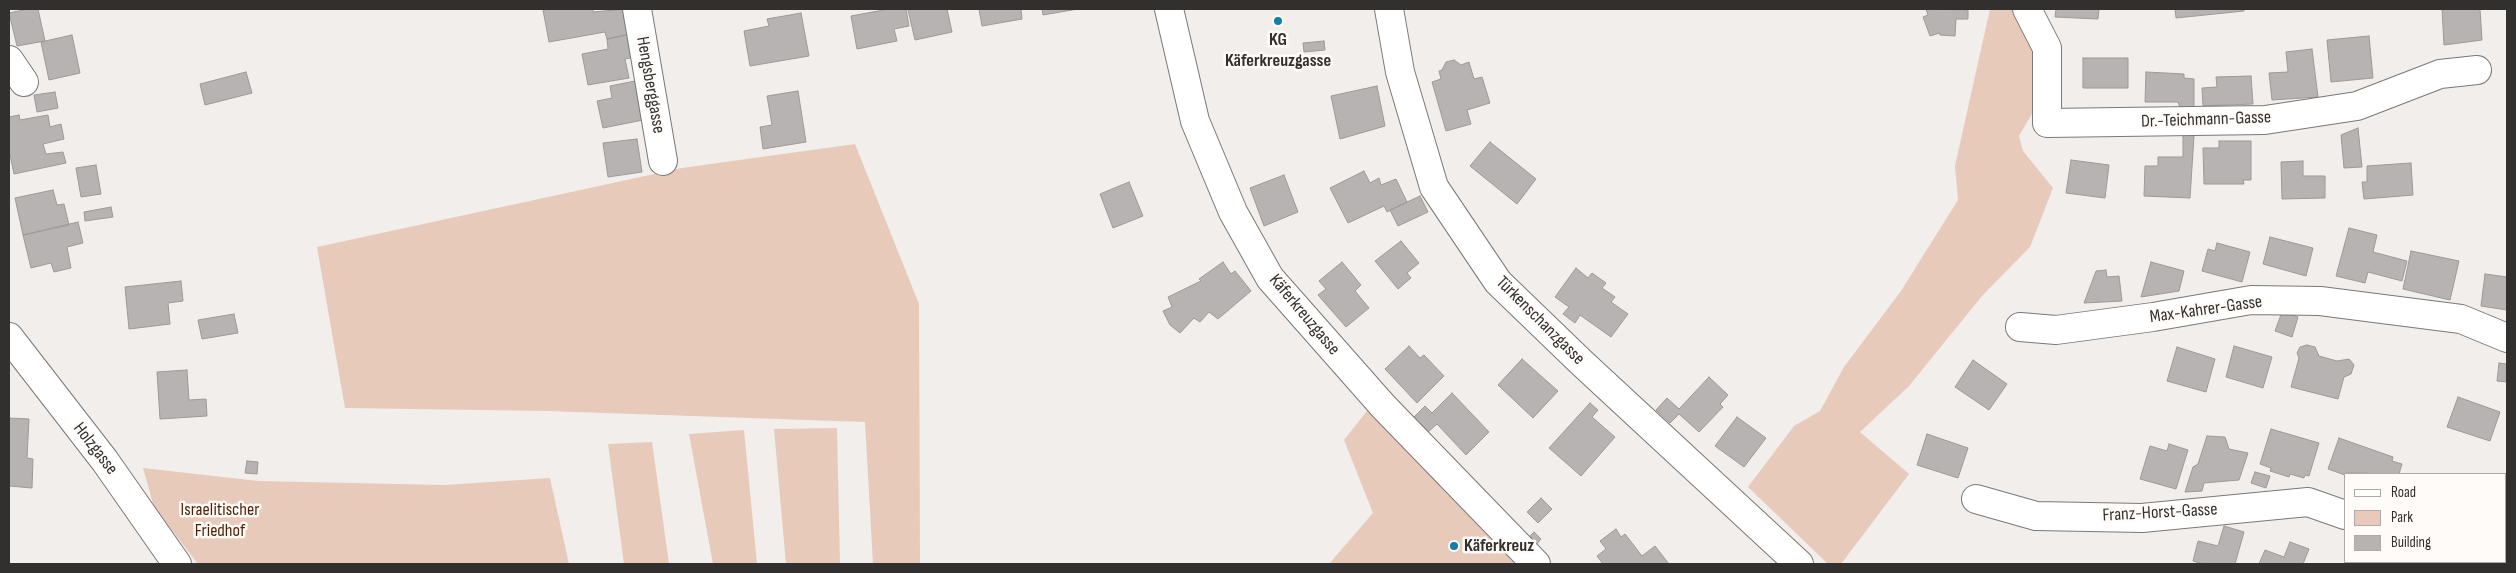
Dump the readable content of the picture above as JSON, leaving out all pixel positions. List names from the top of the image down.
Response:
{
  "streets": {
    "street": [
      "Hengsberggasse",
      "Dr.-Teichmann-Gasse",
      "Max-Kahrer-Gasse",
      "Käferkreuzgasse",
      "Türkenschanzgasse",
      "Holzgasse",
      "Franz-Horst-Gasse"
    ]
  },
  "parks": ["Israelitischer Friedhof"],
  "places": ["KG Käferkreuzgasse", "Käferkreuz"],
  "legend": ["Road", "Park", "Building"]
}
